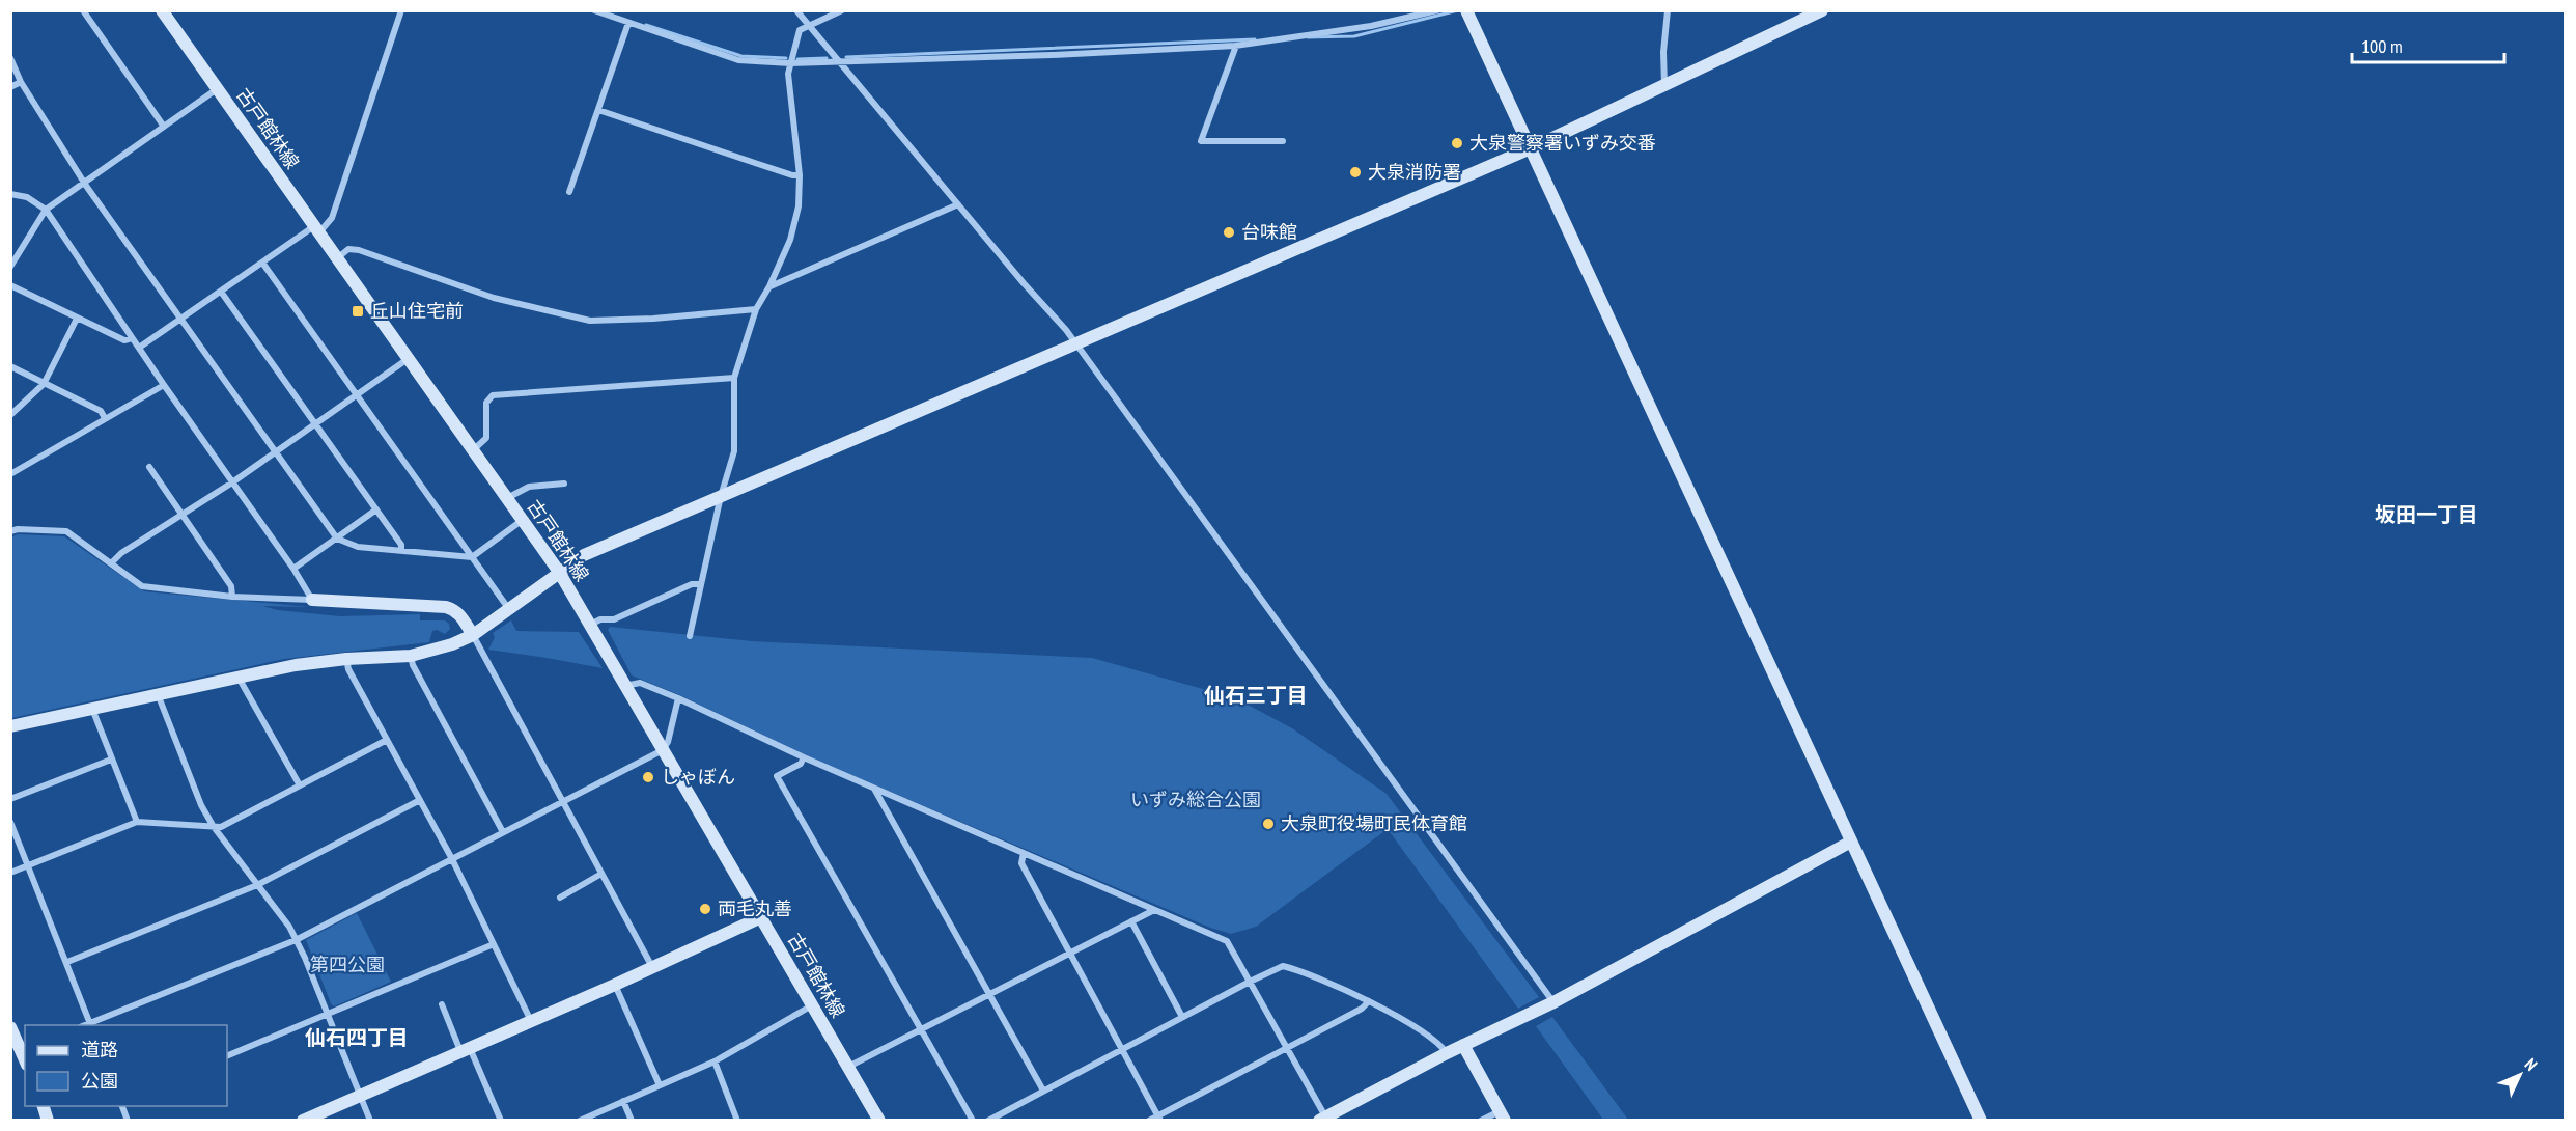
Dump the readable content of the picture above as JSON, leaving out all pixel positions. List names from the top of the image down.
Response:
{
  "streets": {
    "street": ["古戸館林線"]
  },
  "districts": ["坂田一丁目", "仙石三丁目", "仙石四丁目"],
  "parks": ["いずみ総合公園", "第四公園"],
  "places": {
    "other": [
      "大泉警察署いずみ交番",
      "大泉消防署",
      "台味館",
      "しゃぼん",
      "大泉町役場町民体育館",
      "両毛丸善"
    ],
    "transit": ["丘山住宅前"]
  },
  "legend": ["道路", "公園"],
  "scale_bar": "100 m",
  "north": "top right"
}
